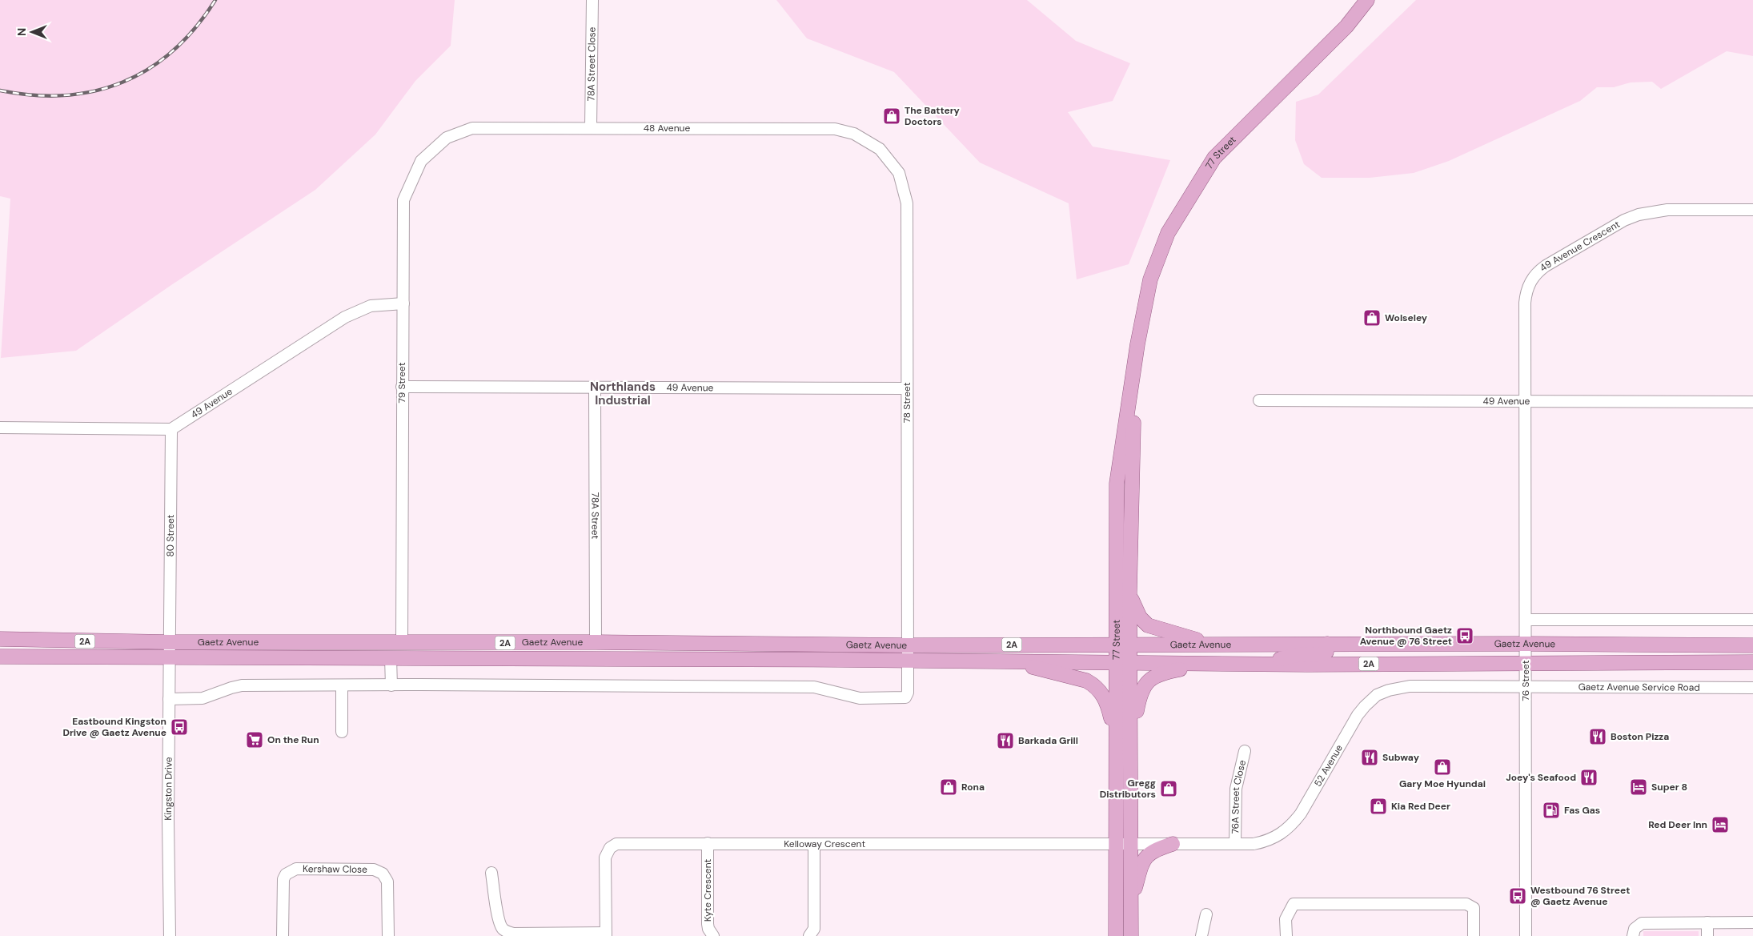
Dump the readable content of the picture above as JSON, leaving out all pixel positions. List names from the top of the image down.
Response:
{
  "streets": {
    "main road": ["77 Street", "2A", "Gaetz Avenue"],
    "street": [
      "78A Street Close",
      "48 Avenue",
      "49 Avenue Crescent",
      "79 Street",
      "49 Avenue",
      "78 Street",
      "78A Street",
      "80 Street",
      "76 Street",
      "Gaetz Avenue Service Road",
      "52 Avenue",
      "Kingston Drive",
      "76A Street Close",
      "Kelloway Crescent",
      "Kershaw Close",
      "Kyte Crescent"
    ]
  },
  "crossings": [
    ["78A Street Close", "48 Avenue"],
    ["48 Avenue", "79 Street"],
    ["48 Avenue", "78 Street"],
    ["77 Street", "Gaetz Avenue"],
    ["77 Street", "52 Avenue"],
    ["77 Street", "Kelloway Crescent"],
    ["49 Avenue Crescent", "49 Avenue"],
    ["49 Avenue Crescent", "76 Street"],
    ["79 Street", "49 Avenue"],
    ["79 Street", "Gaetz Avenue"],
    ["49 Avenue", "78 Street"],
    ["49 Avenue", "78A Street"],
    ["49 Avenue", "80 Street"],
    ["49 Avenue", "76 Street"],
    ["78 Street", "Gaetz Avenue"],
    ["78A Street", "Gaetz Avenue"],
    ["80 Street", "Gaetz Avenue"],
    ["80 Street", "Kingston Drive"],
    ["Gaetz Avenue", "76 Street"],
    ["Gaetz Avenue", "Kingston Drive"],
    ["76 Street", "Gaetz Avenue Service Road"],
    ["76 Street", "52 Avenue"],
    ["Gaetz Avenue Service Road", "52 Avenue"],
    ["52 Avenue", "76A Street Close"],
    ["52 Avenue", "Kelloway Crescent"],
    ["Kelloway Crescent", "Kyte Crescent"]
  ],
  "districts": ["Northlands Industrial"],
  "places": {
    "shop": [
      "The Battery Doctors",
      "Wolseley",
      "Gary Moe Hyundai",
      "Rona",
      "Gregg Distributors",
      "Kia Red Deer"
    ],
    "bus stop": ["Northbound Gaetz Avenue @ 76 Street", "Eastbound Kingston Drive @ Gaetz Avenue", "Westbound 76 Street @ Gaetz Avenue"],
    "restaurant": [
      "Boston Pizza",
      "Barkada Grill",
      "Subway",
      "Joey's Seafood"
    ],
    "supermarket": ["On the Run"],
    "hotel": ["Super 8", "Red Deer Inn"],
    "fuel station": ["Fas Gas"]
  },
  "north": "left"
}
